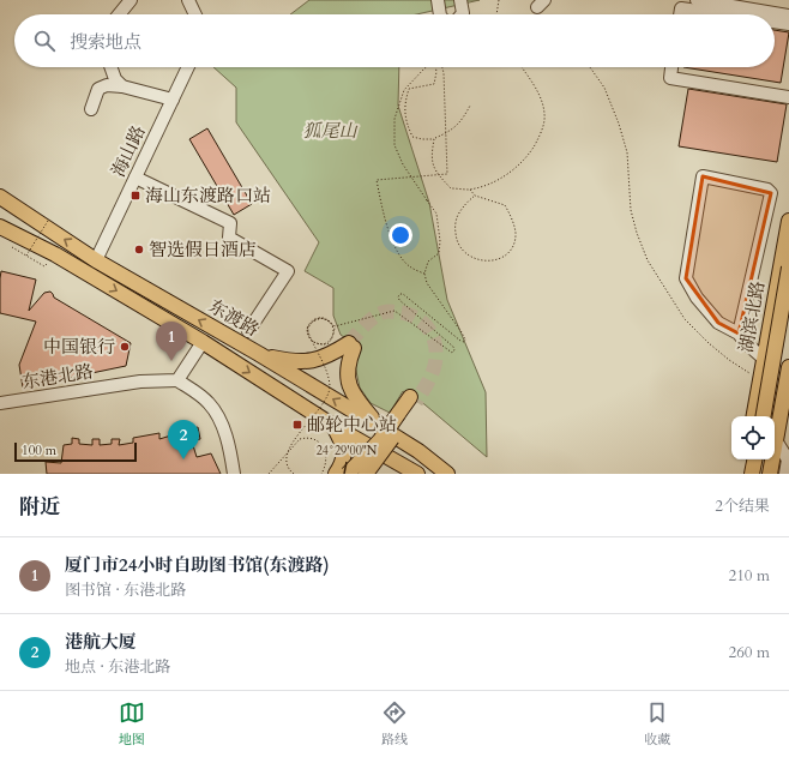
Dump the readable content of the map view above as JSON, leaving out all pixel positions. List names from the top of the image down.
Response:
{
  "streets": {
    "main road": ["湖滨北路", "东渡路"],
    "street": ["海山路", "东港北路"]
  },
  "crossings": [
    ["海山路", "东渡路"]
  ],
  "parks": ["狐尾山"],
  "places": {
    "transit": ["海山东渡路口站", "邮轮中心站"],
    "other": ["智选假日酒店", "中国银行"]
  },
  "scale_bar": "100 m",
  "page": {
    "search": "搜索地点",
    "pins": ["1", "2"],
    "scale": "100 m",
    "heading": ["附近", "2个结果"],
    "list": [
      {
        "mark": "1",
        "name": "厦门市24小时自助图书馆(东渡路)",
        "note": "图书馆 · 东港北路",
        "value": "210 m"
      },
      {
        "mark": "2",
        "name": "港航大厦",
        "note": "地点 · 东港北路",
        "value": "260 m"
      }
    ],
    "nav": ["地图", "路线", "收藏"]
  },
  "coordinates": ["24°29'00\"N"]
}
